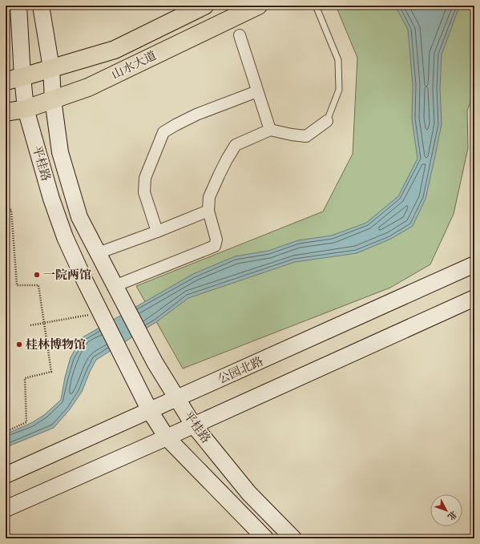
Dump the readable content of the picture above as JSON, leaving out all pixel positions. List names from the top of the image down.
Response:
{
  "streets": {
    "main road": ["山水大道", "平桂路", "公园北路"]
  },
  "crossings": [
    ["山水大道", "平桂路"],
    ["平桂路", "公园北路"]
  ],
  "places": ["一院两馆", "桂林博物馆"],
  "north": "bottom right"
}
